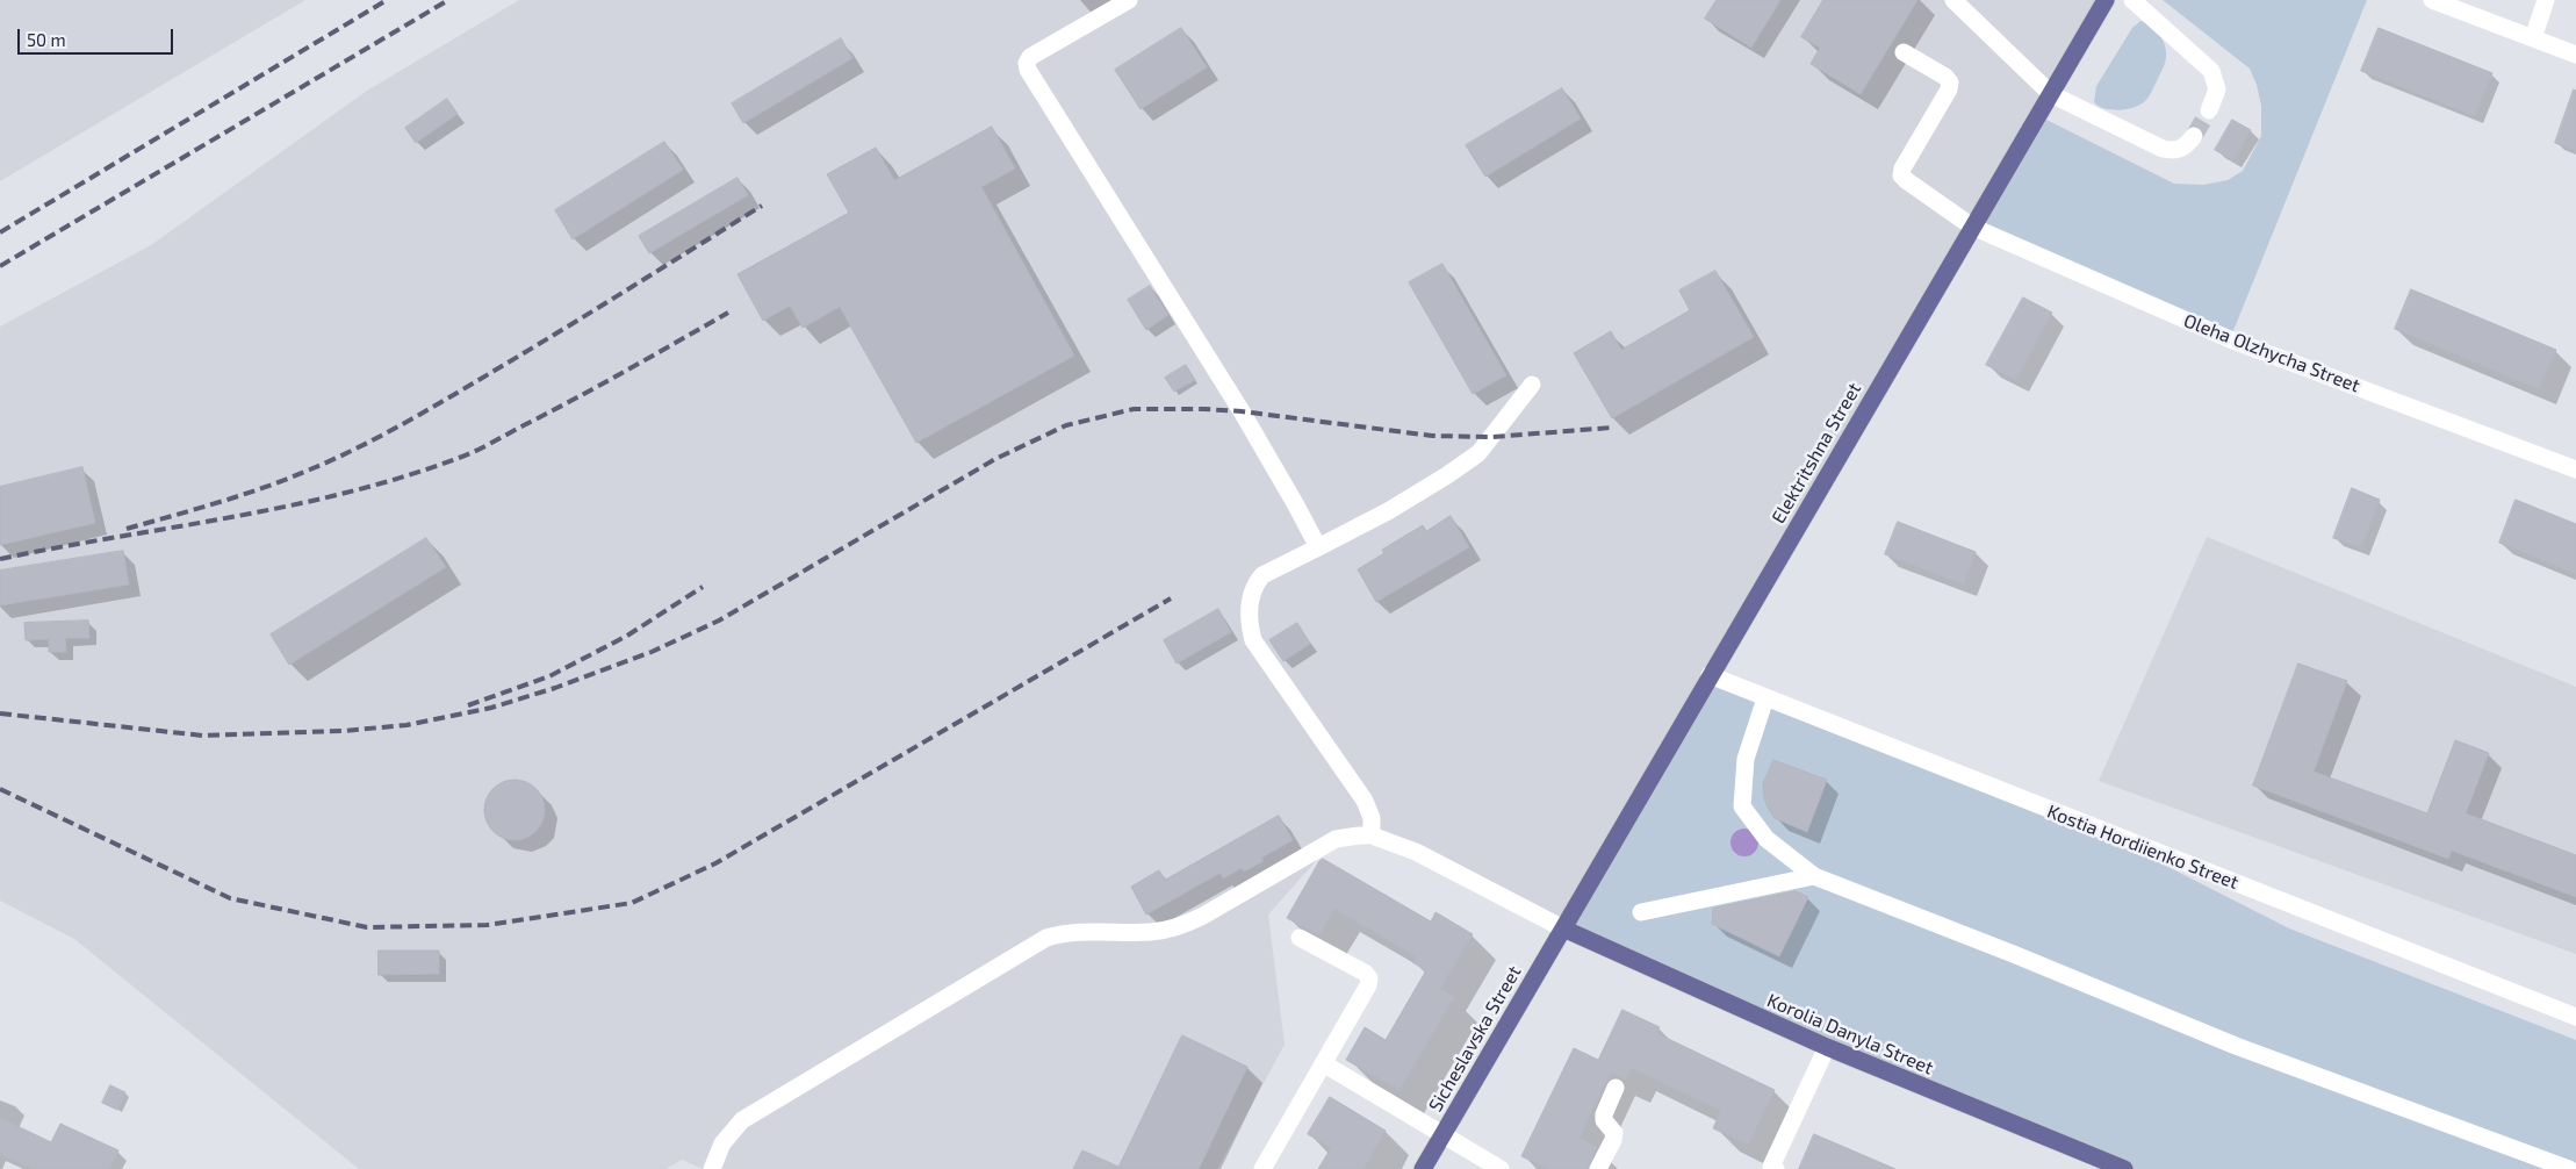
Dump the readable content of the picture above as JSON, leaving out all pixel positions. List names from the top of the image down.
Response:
{
  "streets": {
    "main road": ["Elektritshna Street", "Korolia Danyla Street", "Sicheslavska Street"],
    "street": ["Oleha Olzhycha Street", "Kostia Hordiienko Street"]
  },
  "crossings": [
    ["Oleha Olzhycha Street", "Elektritshna Street"],
    ["Elektritshna Street", "Kostia Hordiienko Street"],
    ["Elektritshna Street", "Korolia Danyla Street"],
    ["Elektritshna Street", "Sicheslavska Street"],
    ["Korolia Danyla Street", "Sicheslavska Street"]
  ],
  "scale_bar": "50 m"
}
